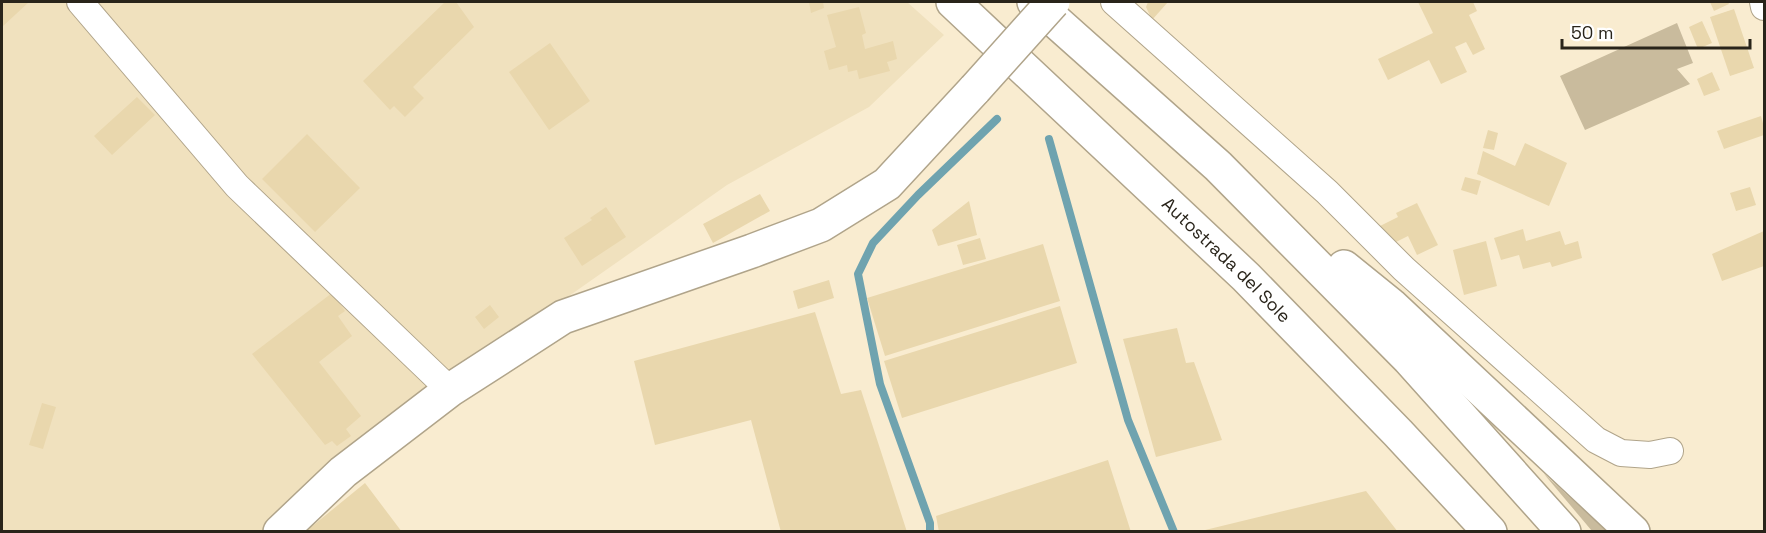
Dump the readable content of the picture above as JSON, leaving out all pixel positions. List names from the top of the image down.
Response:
{
  "streets": {
    "main road": ["Autostrada del Sole"]
  },
  "scale_bar": "50 m"
}
